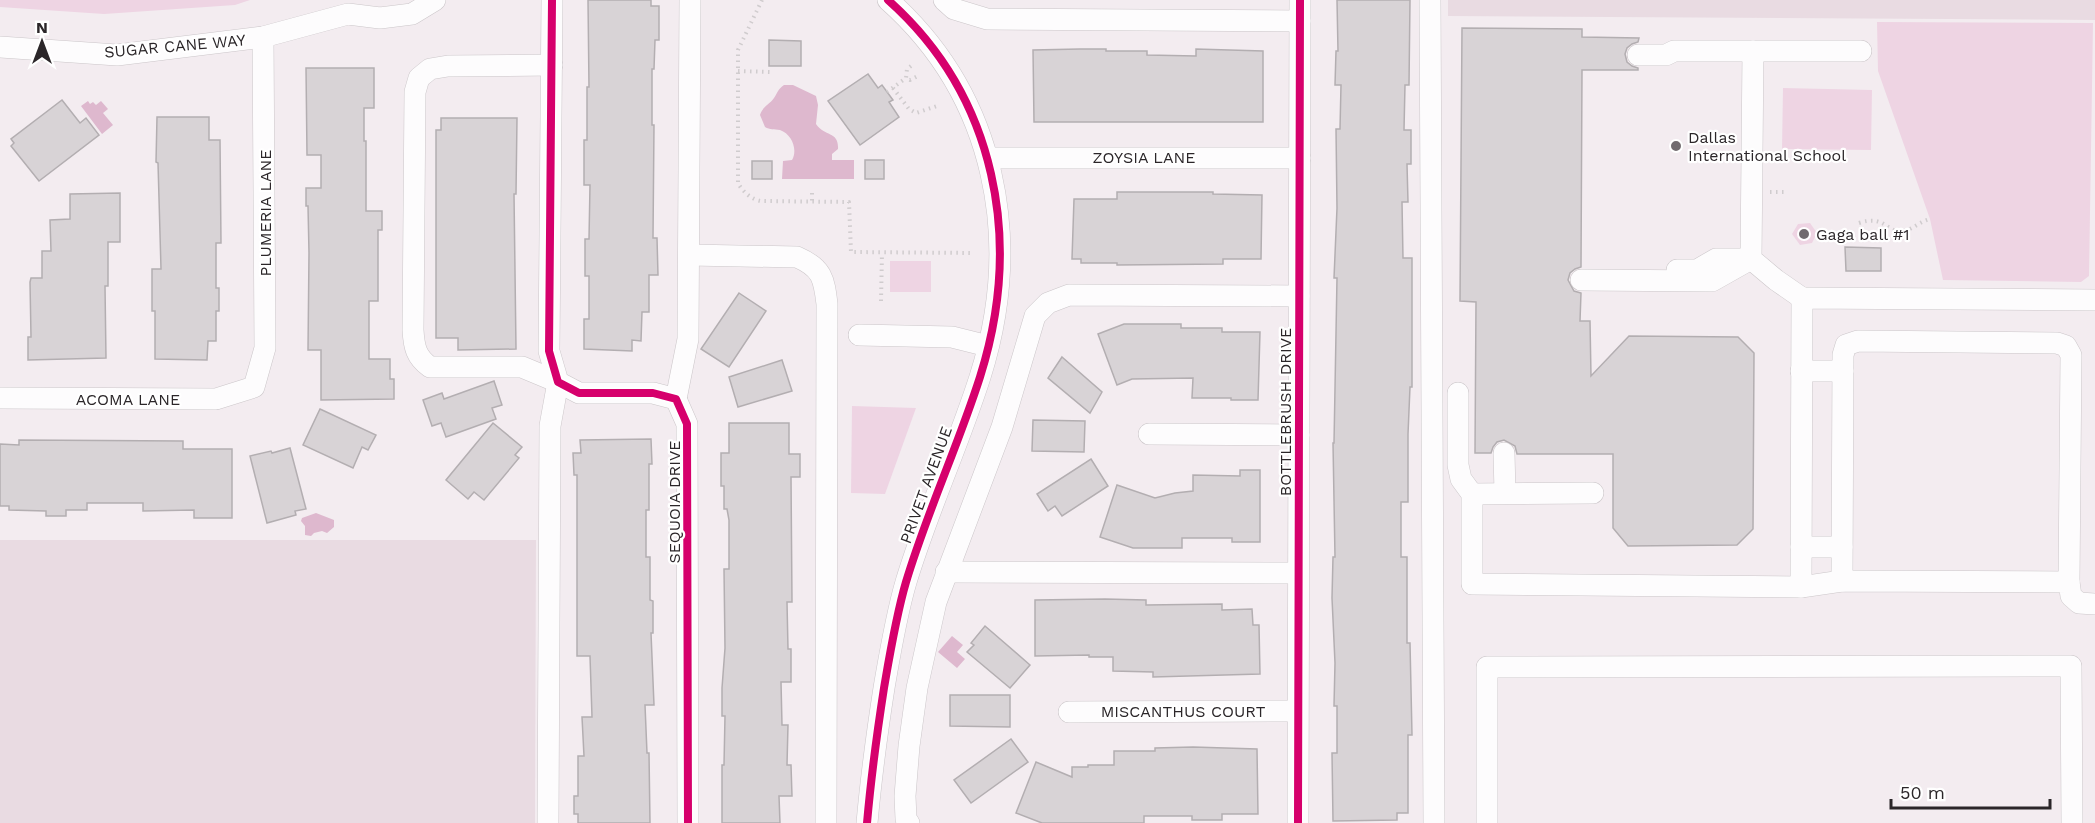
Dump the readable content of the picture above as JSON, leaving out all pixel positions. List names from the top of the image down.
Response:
{
  "streets": {
    "street": [
      "SUGAR CANE WAY",
      "ZOYSIA LANE",
      "PLUMERIA LANE",
      "ACOMA LANE",
      "BOTTLEBRUSH DRIVE",
      "PRIVET AVENUE",
      "SEQUOIA DRIVE",
      "MISCANTHUS COURT"
    ]
  },
  "crossings": [
    ["SUGAR CANE WAY", "PLUMERIA LANE"],
    ["ZOYSIA LANE", "BOTTLEBRUSH DRIVE"],
    ["ZOYSIA LANE", "PRIVET AVENUE"],
    ["PLUMERIA LANE", "ACOMA LANE"],
    ["BOTTLEBRUSH DRIVE", "MISCANTHUS COURT"]
  ],
  "places": ["Dallas International School", "Gaga ball #1"],
  "scale_bar": "50 m",
  "north": "top"
}
